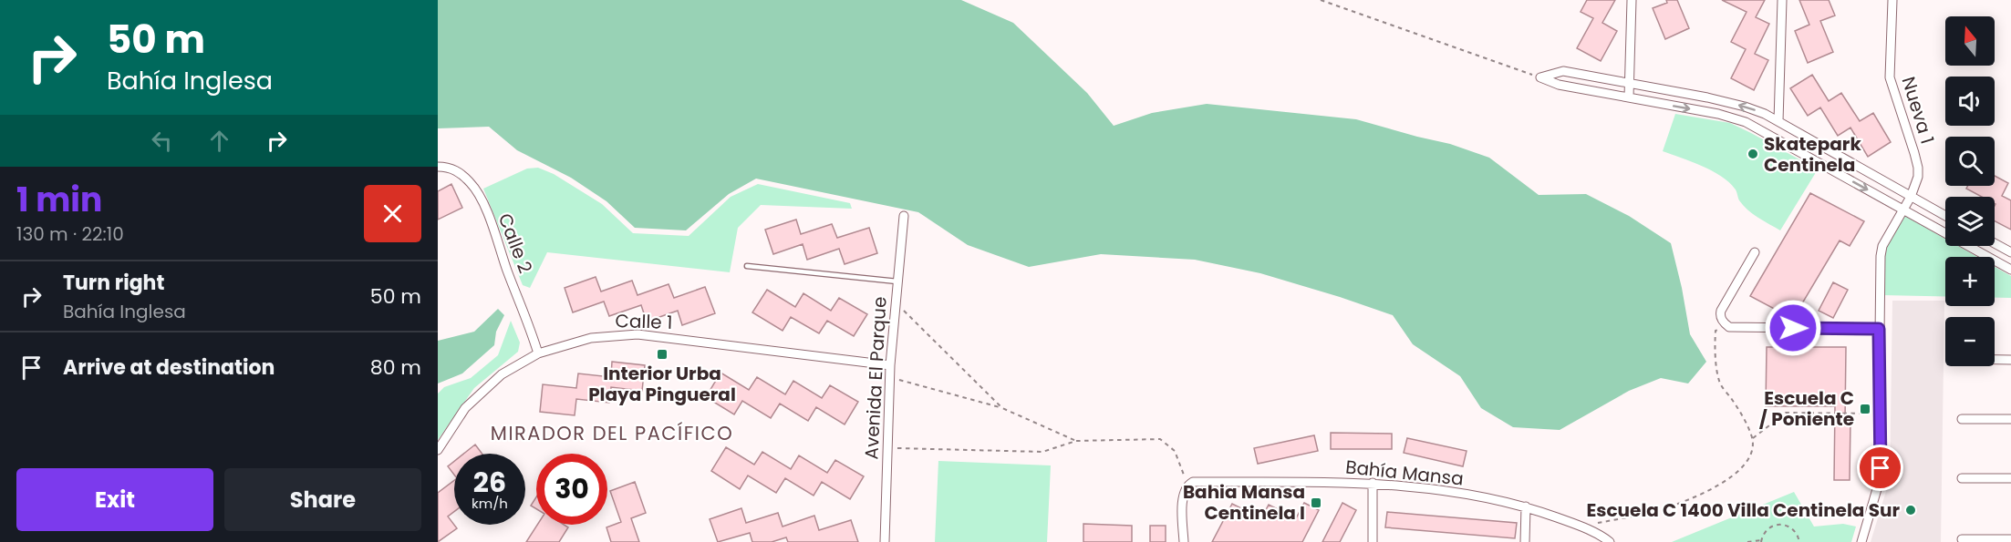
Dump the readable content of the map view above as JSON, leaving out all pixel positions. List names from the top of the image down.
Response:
{
  "streets": {
    "street": [
      "Nueva 1",
      "Calle 2",
      "Calle 1",
      "Avenida El Parque",
      "Bahía Mansa"
    ]
  },
  "crossings": [
    ["Calle 2", "Calle 1"],
    ["Calle 1", "Avenida El Parque"]
  ],
  "districts": ["MIRADOR DEL PACÍFICO"],
  "places": {
    "other": ["Skatepark Centinela", "Escuela C 1400 Villa Centinela Sur"],
    "transit": ["Interior Urba Playa Pingueral", "Escuela C / Poniente", "Bahia Mansa Centinela I"]
  },
  "north": "top",
  "page": {
    "turn": ["50 m", "Bahía Inglesa"],
    "map_buttons": ["+", "−"],
    "heading": ["1 min", "130 m · 22:10"],
    "list": [
      {
        "name": "Turn right",
        "note": "Bahía Inglesa",
        "value": "50 m"
      },
      {
        "name": "Arrive at destination",
        "value": "80 m"
      }
    ],
    "speed": "26 km/h",
    "limit": "30",
    "buttons": ["Exit", "Share"]
  }
}
